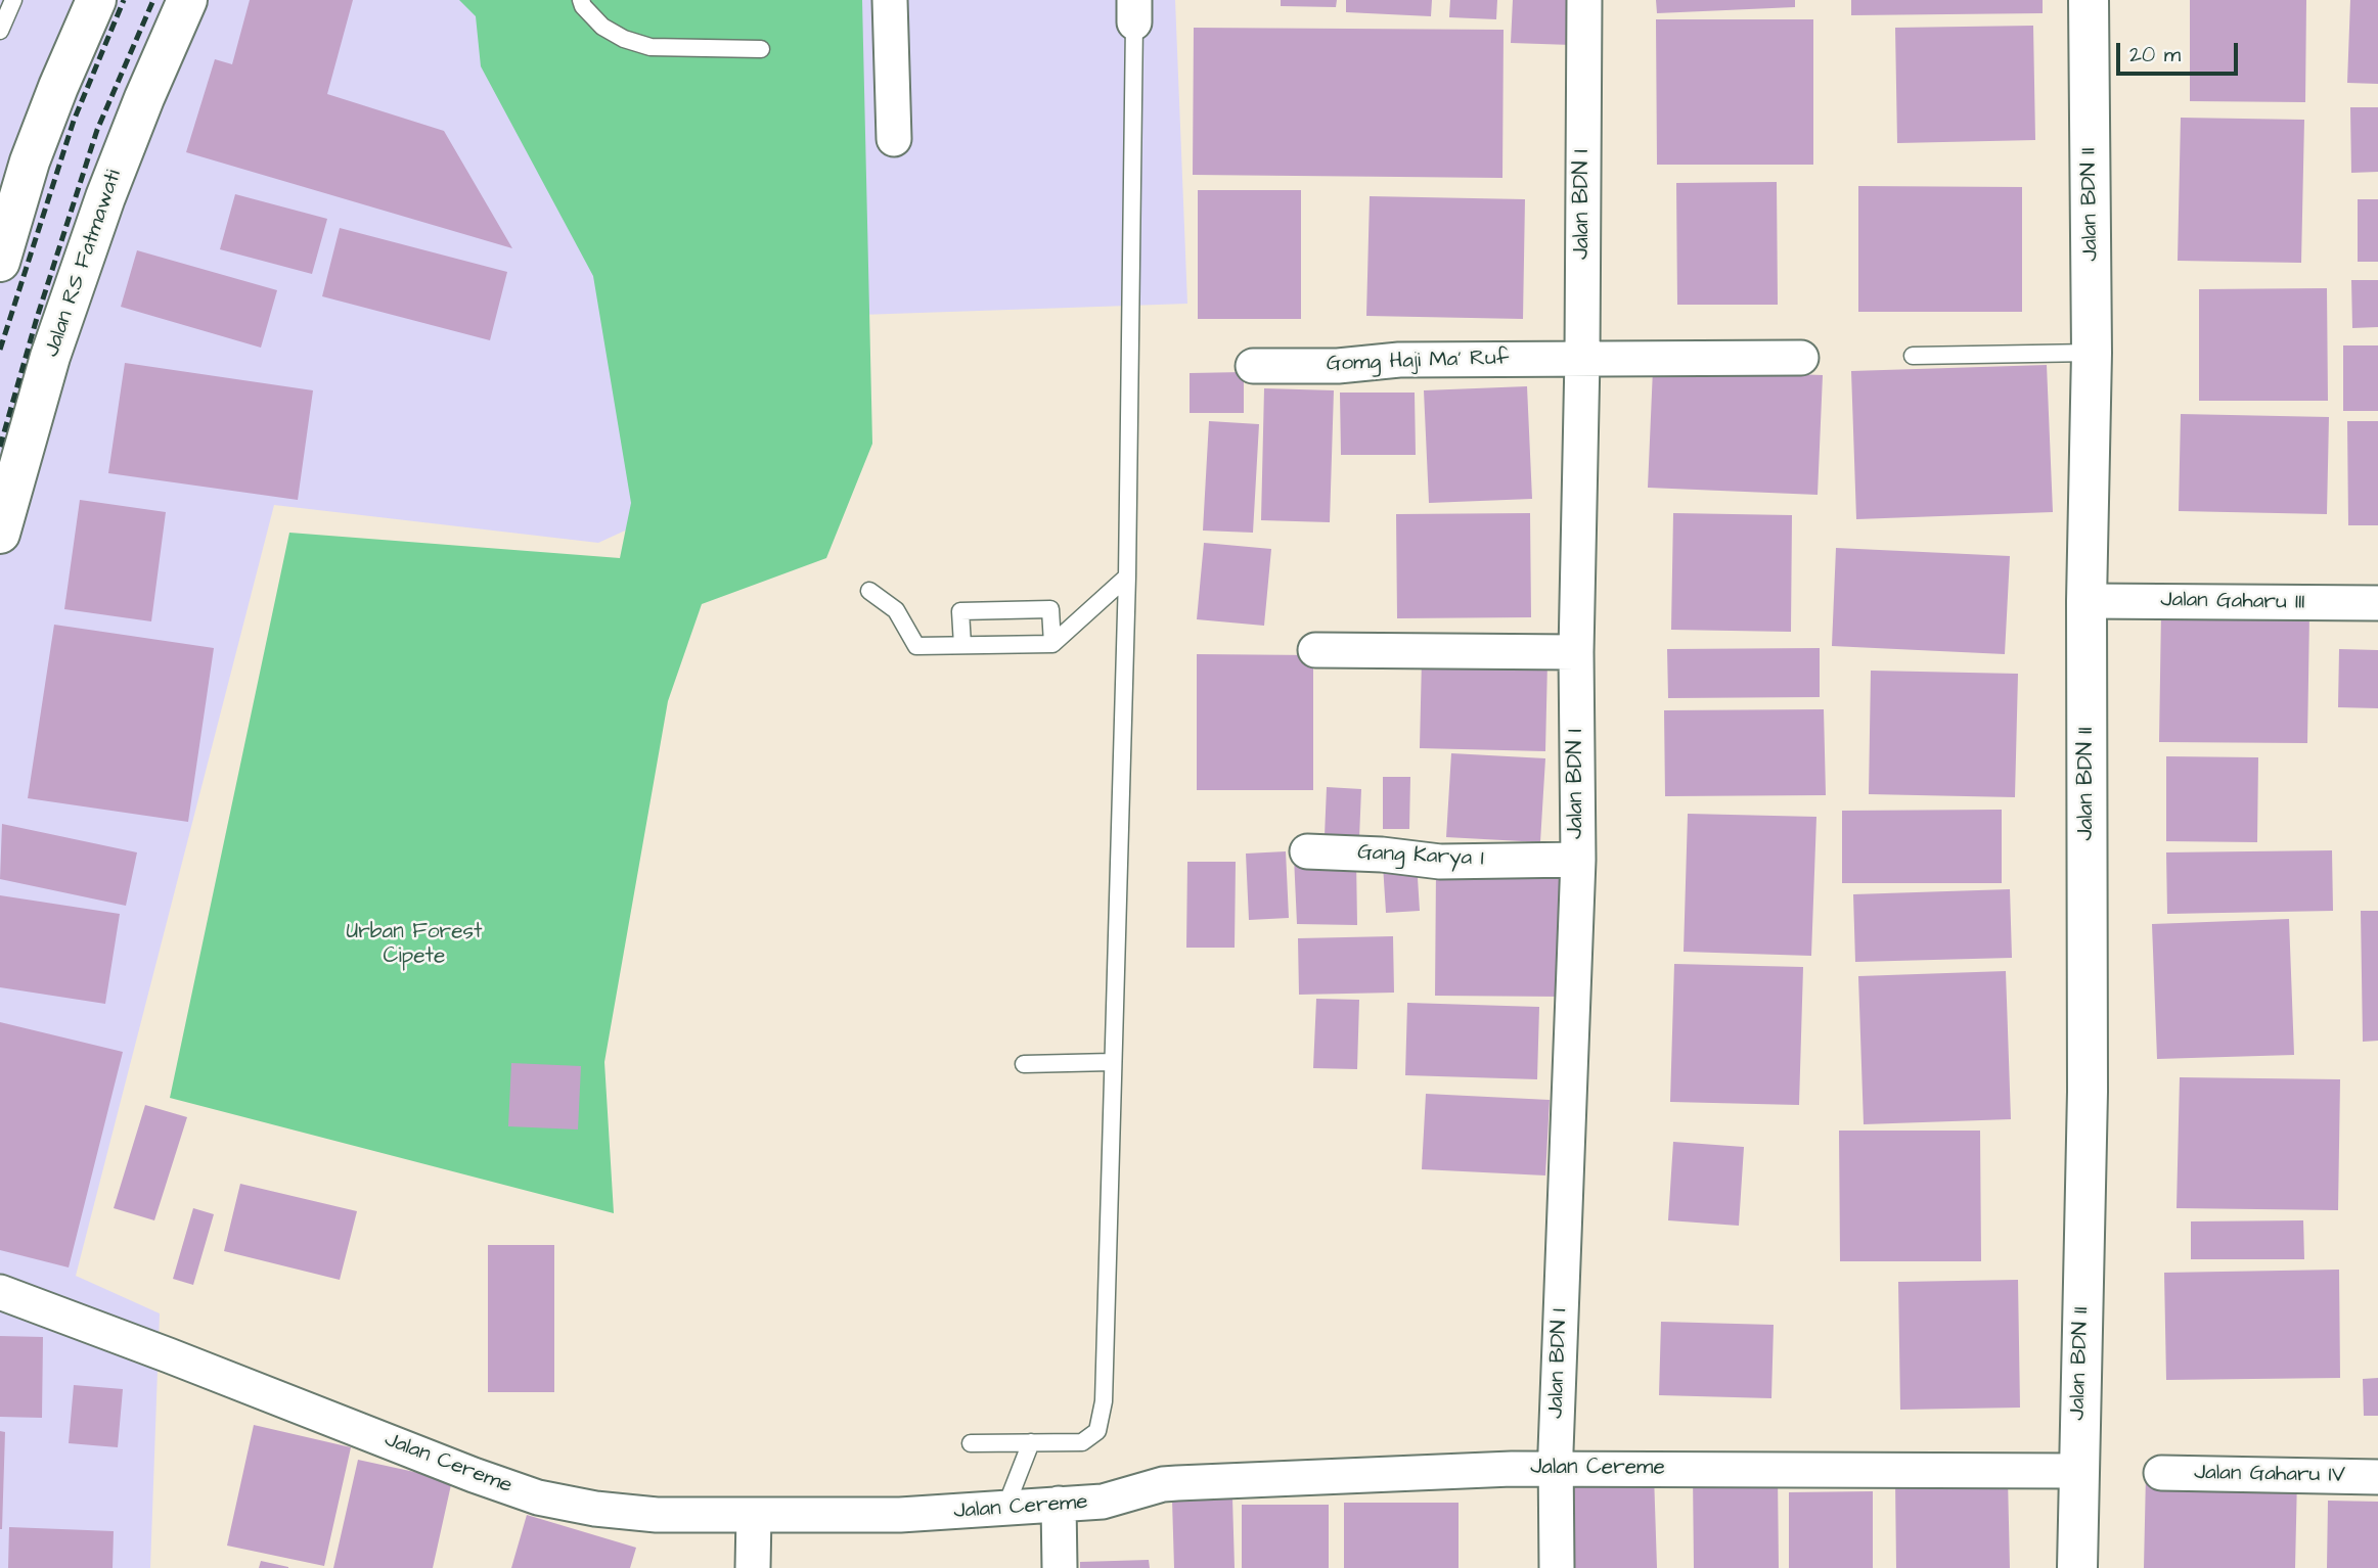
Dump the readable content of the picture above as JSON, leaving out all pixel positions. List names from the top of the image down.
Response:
{
  "streets": {
    "street": [
      "Jalan BDN I",
      "Jalan BDN II",
      "Jalan RS Fatmawati",
      "Gomg Haji Ma’ Ruf",
      "Jalan Gaharu III",
      "Gang Karya I",
      "Jalan Cereme",
      "Jalan Gaharu IV"
    ]
  },
  "crossings": [
    ["Jalan BDN I", "Gomg Haji Ma’ Ruf"],
    ["Jalan BDN I", "Gang Karya I"],
    ["Jalan BDN I", "Jalan Cereme"],
    ["Jalan BDN II", "Jalan Gaharu III"],
    ["Jalan BDN II", "Jalan Cereme"]
  ],
  "parks": ["Urban Forest Cipete"],
  "scale_bar": "20 m"
}
